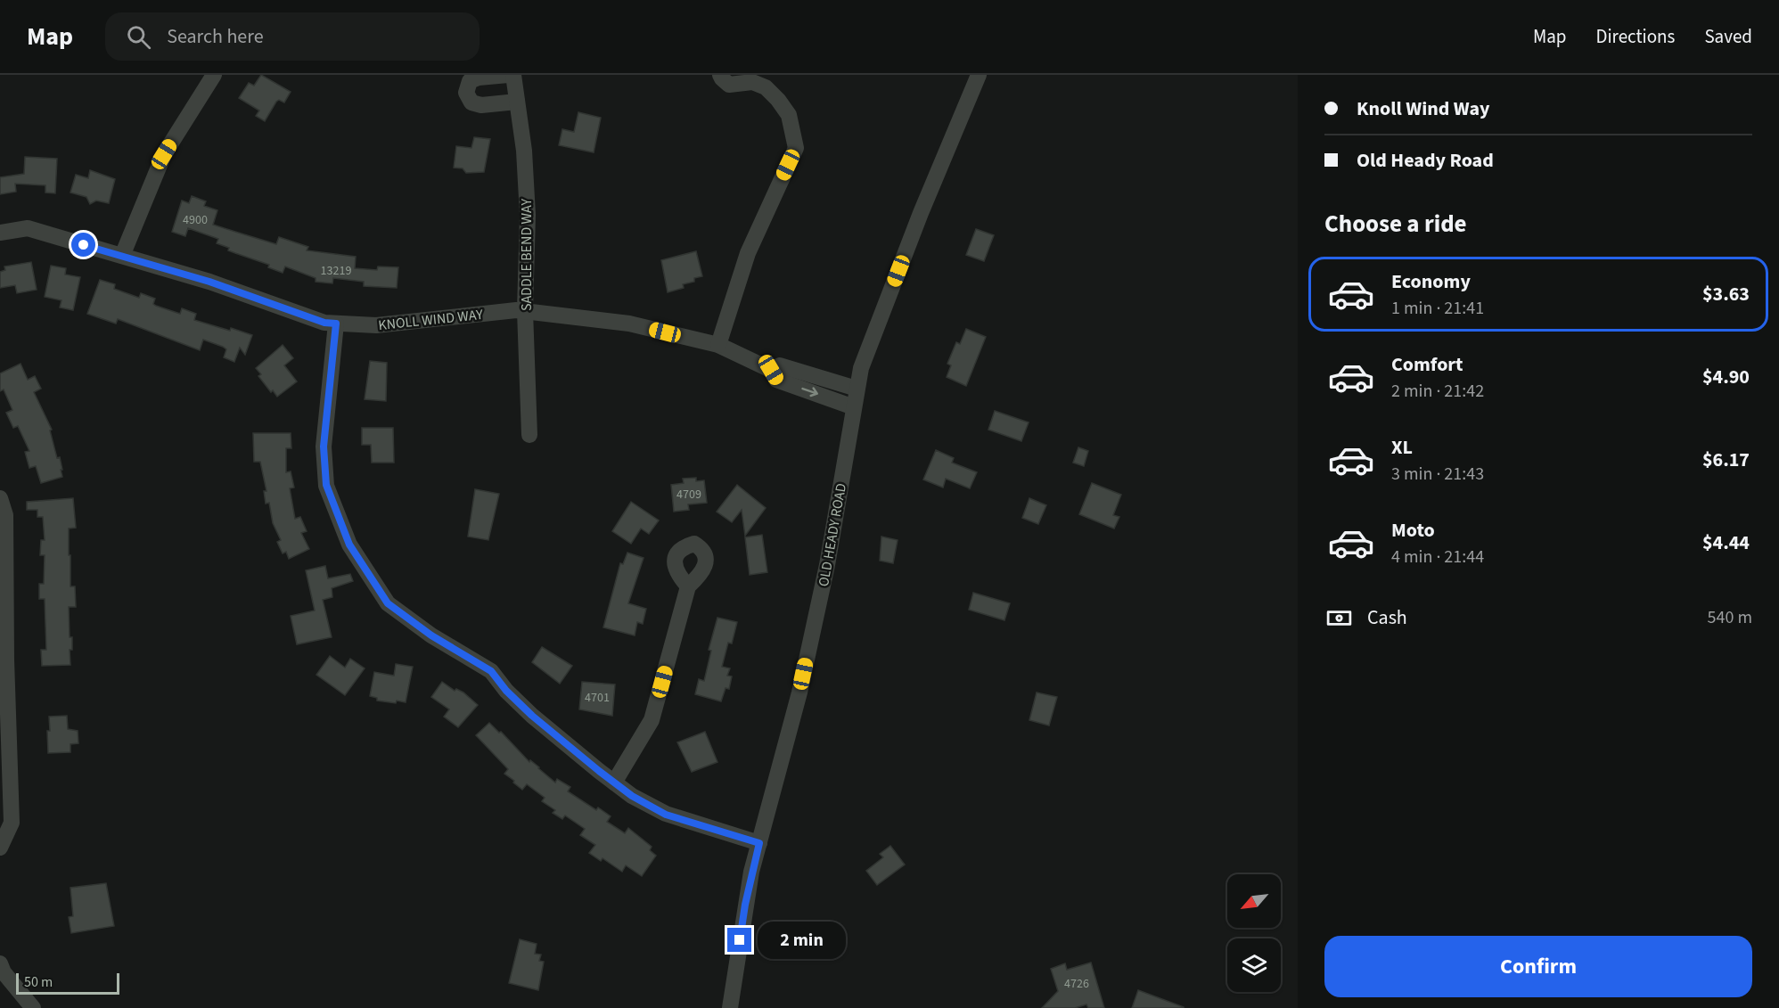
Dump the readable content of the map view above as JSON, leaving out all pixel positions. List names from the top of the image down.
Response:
{
  "streets": {
    "street": ["SADDLE BEND WAY", "KNOLL WIND WAY", "OLD HEADY ROAD"]
  },
  "crossings": [
    ["SADDLE BEND WAY", "KNOLL WIND WAY"],
    ["KNOLL WIND WAY", "OLD HEADY ROAD"]
  ],
  "house_numbers": [
    "4900",
    "13219",
    "4709",
    "4701",
    "4726"
  ],
  "scale_bar": "50 m",
  "north": "bottom left",
  "page": {
    "header": "Map",
    "search": "Search here",
    "nav": ["Map", "Directions", "Saved"],
    "banner": ["Knoll Wind Way", "Old Heady Road"],
    "heading": "Choose a ride",
    "list": [
      {
        "name": "Economy",
        "note": "1 min · 21:41",
        "value": "$3.63"
      },
      {
        "name": "Comfort",
        "note": "2 min · 21:42",
        "value": "$4.90"
      },
      {
        "name": "XL",
        "note": "3 min · 21:43",
        "value": "$6.17"
      },
      {
        "name": "Moto",
        "note": "4 min · 21:44",
        "value": "$4.44"
      }
    ],
    "pay": ["Cash", "540 m"],
    "bubble": "2 min",
    "buttons": "Confirm",
    "scale": "50 m"
  }
}
